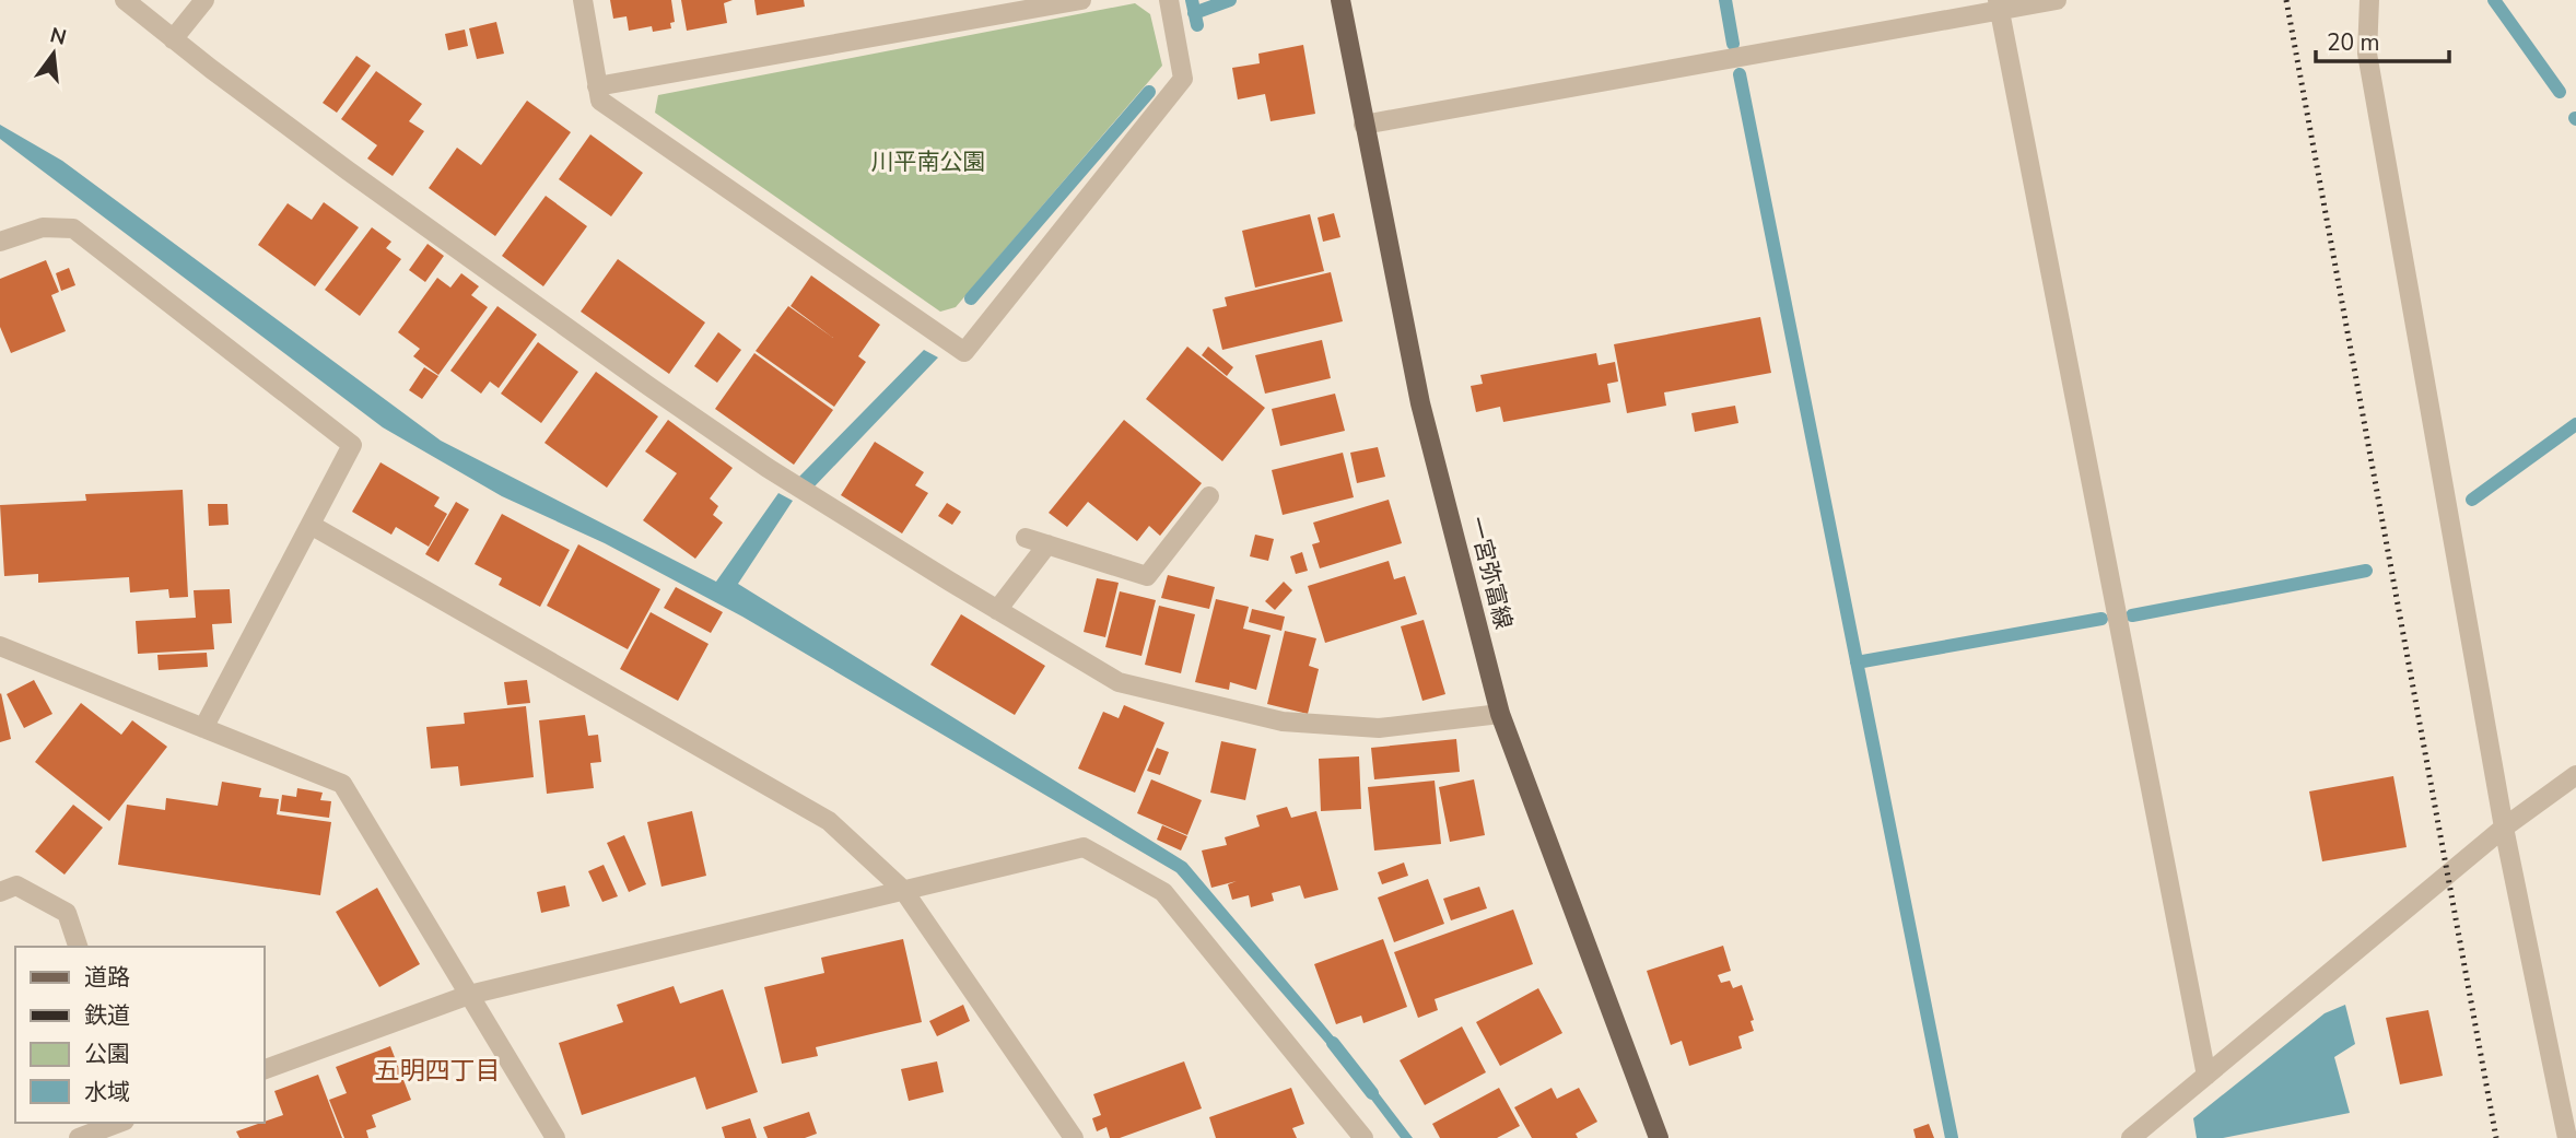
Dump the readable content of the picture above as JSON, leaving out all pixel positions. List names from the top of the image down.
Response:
{
  "streets": {
    "main road": ["一宮弥富線"]
  },
  "districts": ["五明四丁目"],
  "parks": ["川平南公園"],
  "legend": [
    "道路",
    "鉄道",
    "公園",
    "水域"
  ],
  "scale_bar": "20 m",
  "north": "top"
}
